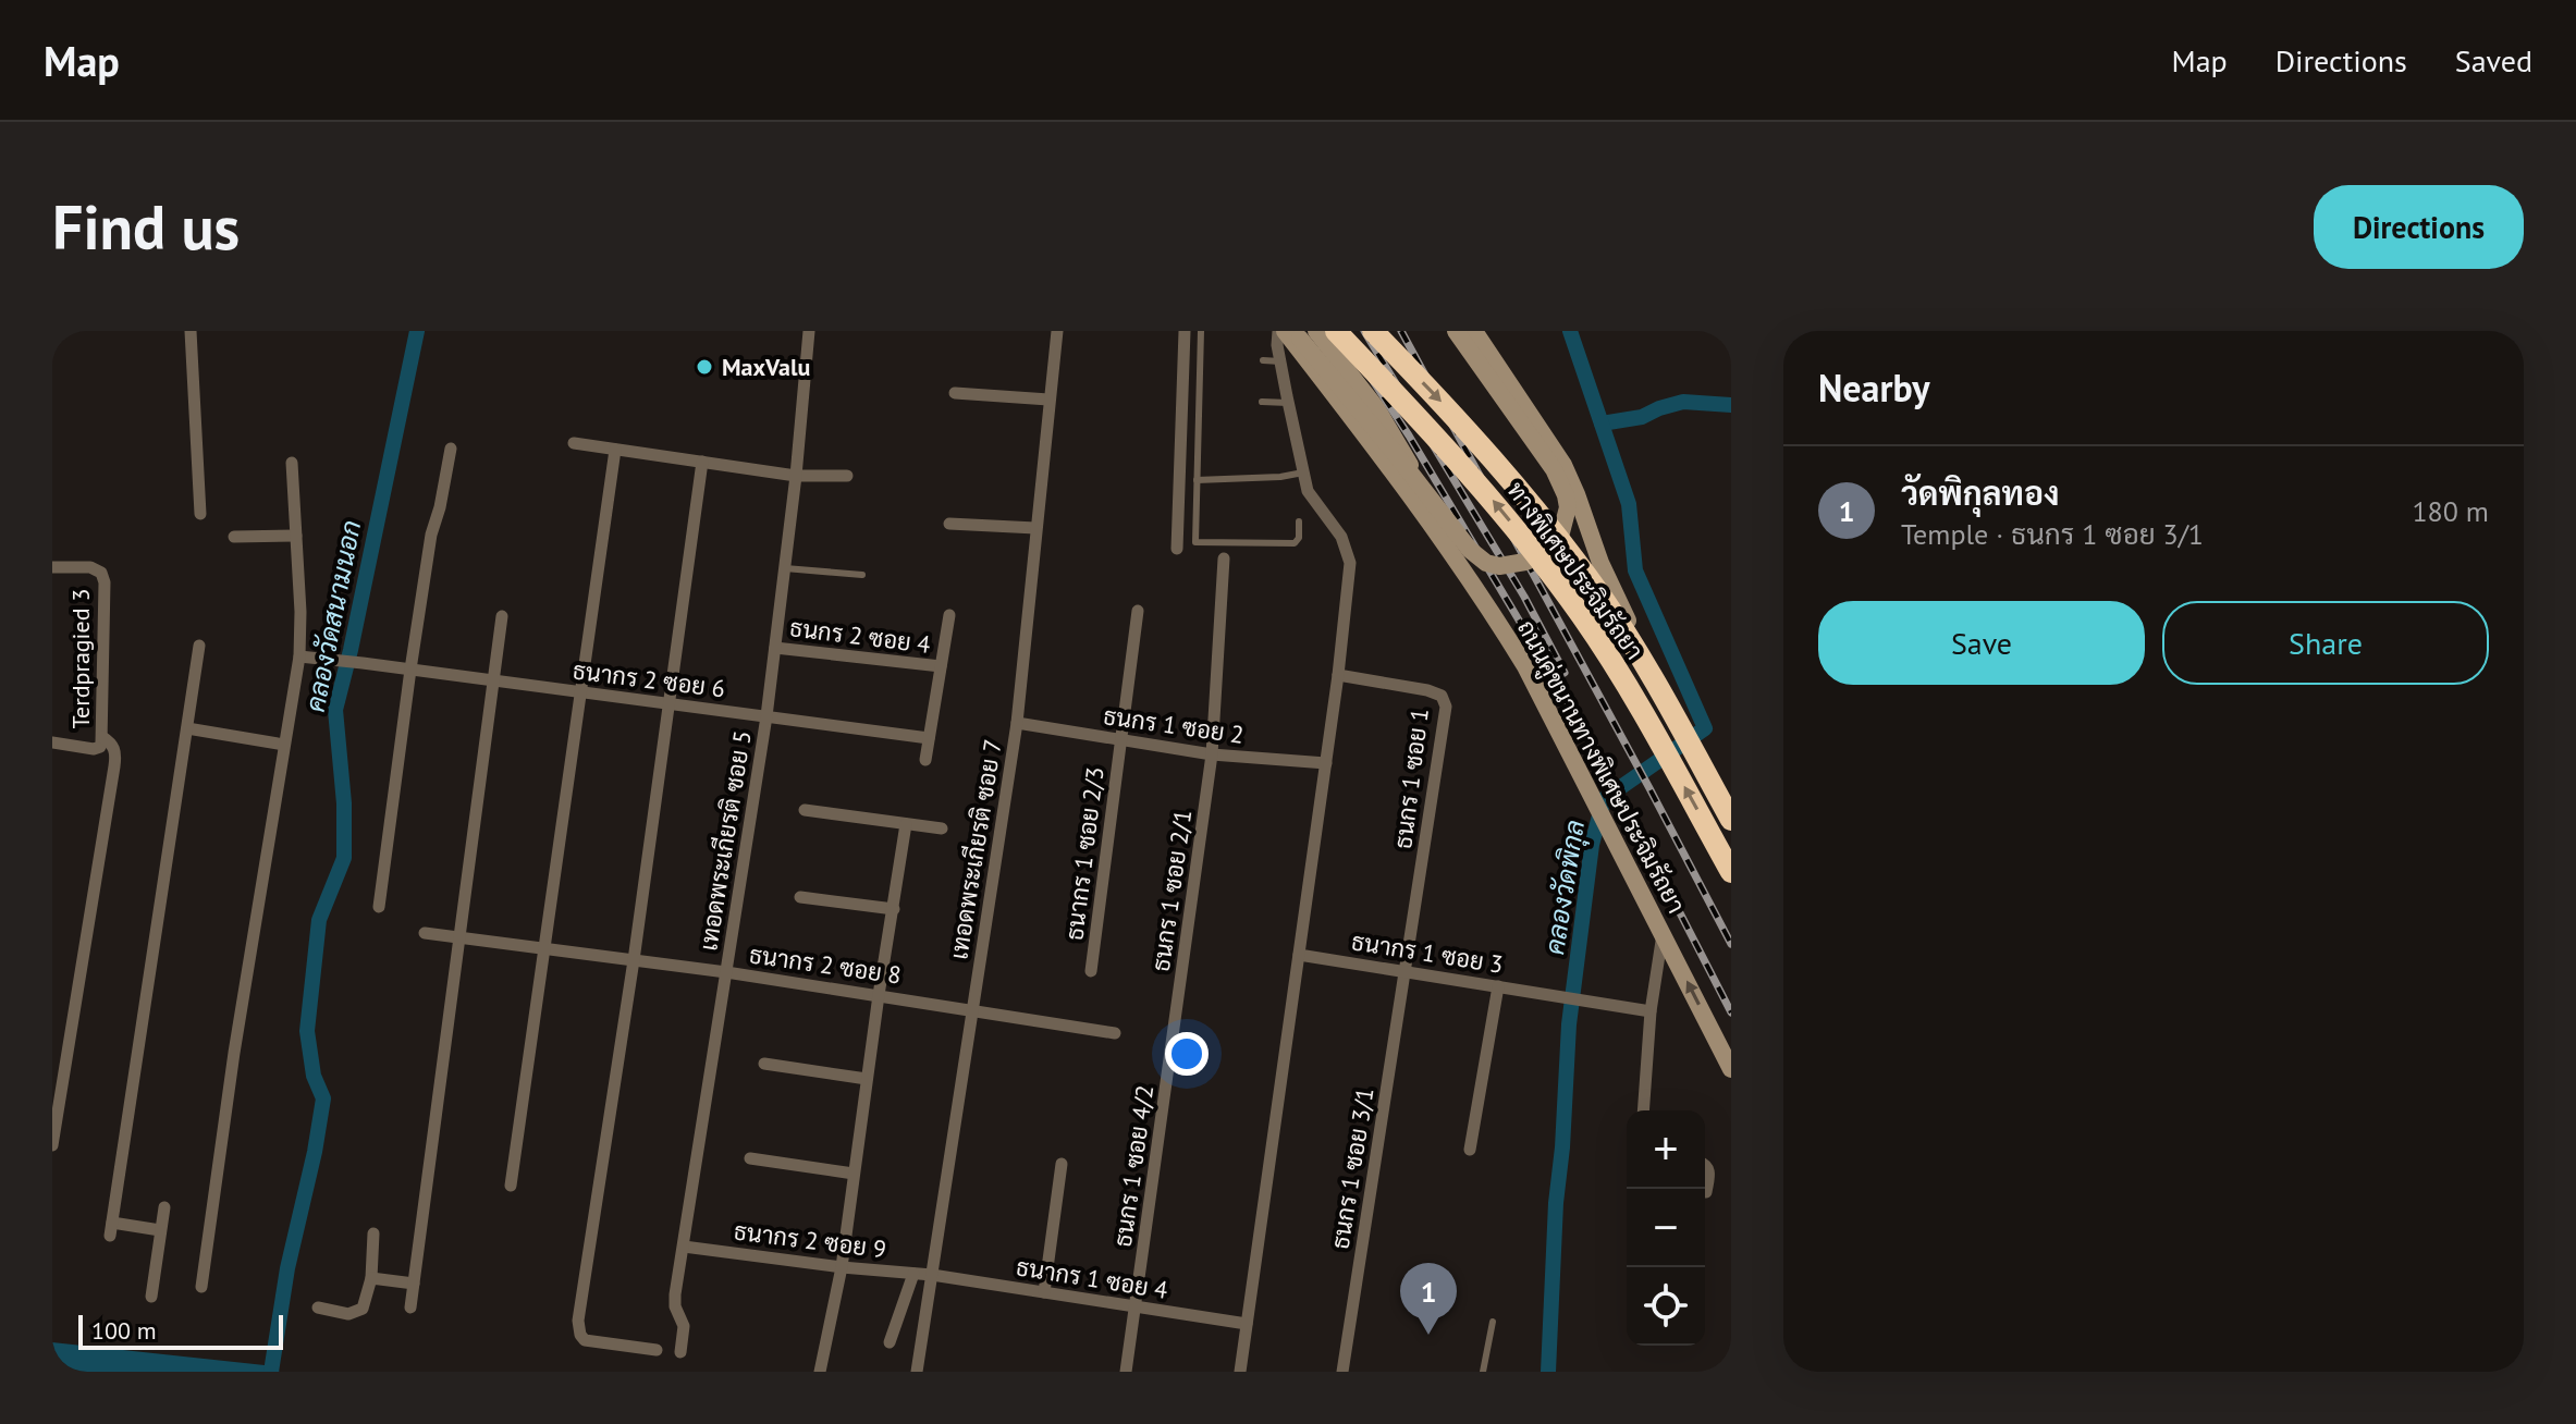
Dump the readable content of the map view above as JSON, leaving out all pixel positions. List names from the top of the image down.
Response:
{
  "streets": {
    "highway": ["ทางพิเศษประจิมรัถยา"],
    "main road": ["ถนนคู่ขนานทางพิเศษประจิมรัถยา"],
    "street": [
      "ธนกร 2 ซอย 4",
      "Terdpragied 3",
      "ธนากร 2 ซอย 6",
      "ธนกร 1 ซอย 2",
      "ธนกร 1 ซอย 1",
      "เทอดพระเกียรติ ซอย 5",
      "เทอดพระเกียรติ ซอย 7",
      "ธนากร 1 ซอย 2/3",
      "ธนกร 1 ซอย 2/1",
      "ธนากร 1 ซอย 3",
      "ธนากร 2 ซอย 8",
      "ธนกร 1 ซอย 4/2",
      "ธนกร 1 ซอย 3/1",
      "ธนากร 2 ซอย 9",
      "ธนากร 1 ซอย 4"
    ]
  },
  "crossings": [
    ["ธนกร 2 ซอย 4", "เทอดพระเกียรติ ซอย 5"],
    ["ธนากร 2 ซอย 6", "เทอดพระเกียรติ ซอย 5"],
    ["ธนกร 1 ซอย 2", "เทอดพระเกียรติ ซอย 7"],
    ["ธนกร 1 ซอย 2", "ธนากร 1 ซอย 2/3"],
    ["ธนกร 1 ซอย 2", "ธนกร 1 ซอย 2/1"],
    ["ธนกร 1 ซอย 1", "ธนากร 1 ซอย 3"],
    ["ธนกร 1 ซอย 1", "ธนกร 1 ซอย 3/1"],
    ["เทอดพระเกียรติ ซอย 5", "ธนากร 2 ซอย 8"],
    ["เทอดพระเกียรติ ซอย 5", "ธนากร 2 ซอย 9"],
    ["เทอดพระเกียรติ ซอย 7", "ธนากร 2 ซอย 8"],
    ["เทอดพระเกียรติ ซอย 7", "ธนากร 2 ซอย 9"],
    ["เทอดพระเกียรติ ซอย 7", "ธนากร 1 ซอย 4"],
    ["ธนกร 1 ซอย 2/1", "ธนกร 1 ซอย 4/2"],
    ["ธนากร 1 ซอย 3", "ธนกร 1 ซอย 3/1"],
    ["ธนกร 1 ซอย 4/2", "ธนากร 1 ซอย 4"],
    ["ธนากร 2 ซอย 9", "ธนากร 1 ซอย 4"]
  ],
  "water": ["คลองวัดสนามนอก", "คลองวัดพิกุล"],
  "places": ["MaxValu"],
  "scale_bar": "100 m",
  "page": {
    "header": "Map",
    "nav": ["Map", "Directions", "Saved"],
    "buttons": [
      "Directions",
      ["Save", "Share"]
    ],
    "title": "Find us",
    "heading": "Nearby",
    "list": [
      {
        "mark": "1",
        "name": "วัดพิกุลทอง",
        "note": "Temple · ธนกร 1 ซอย 3/1",
        "value": "180 m"
      }
    ],
    "map_buttons": ["+", "−"],
    "pins": "1",
    "scale": "100 m"
  }
}
